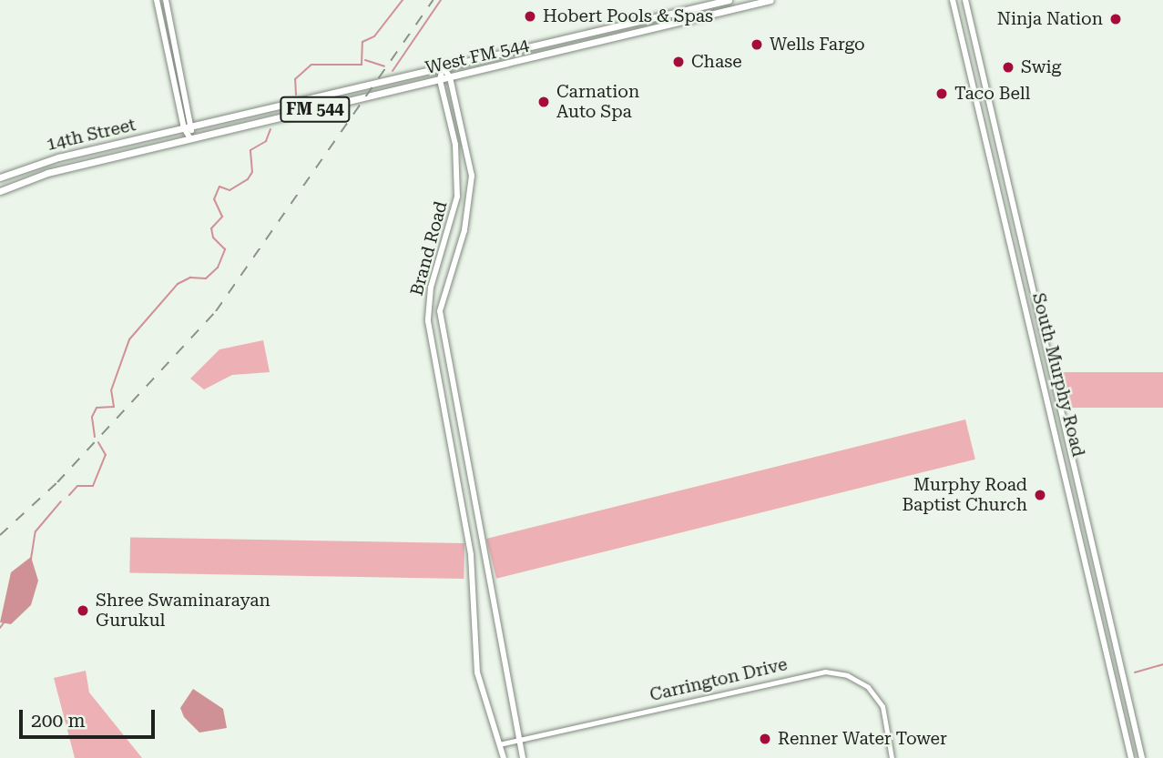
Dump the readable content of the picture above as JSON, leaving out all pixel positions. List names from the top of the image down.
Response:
{
  "streets": {
    "main road": [
      "West FM 544",
      "FM 544",
      "14th Street",
      "Brand Road",
      "South Murphy Road"
    ],
    "street": ["Carrington Drive"]
  },
  "crossings": [
    ["West FM 544", "14th Street"],
    ["West FM 544", "Brand Road"],
    ["Brand Road", "Carrington Drive"]
  ],
  "places": [
    "Hobert Pools & Spas",
    "Ninja Nation",
    "Wells Fargo",
    "Chase",
    "Swig",
    "Taco Bell",
    "Carnation Auto Spa",
    "Murphy Road Baptist Church",
    "Shree Swaminarayan Gurukul",
    "Renner Water Tower"
  ],
  "scale_bar": "200 m"
}
